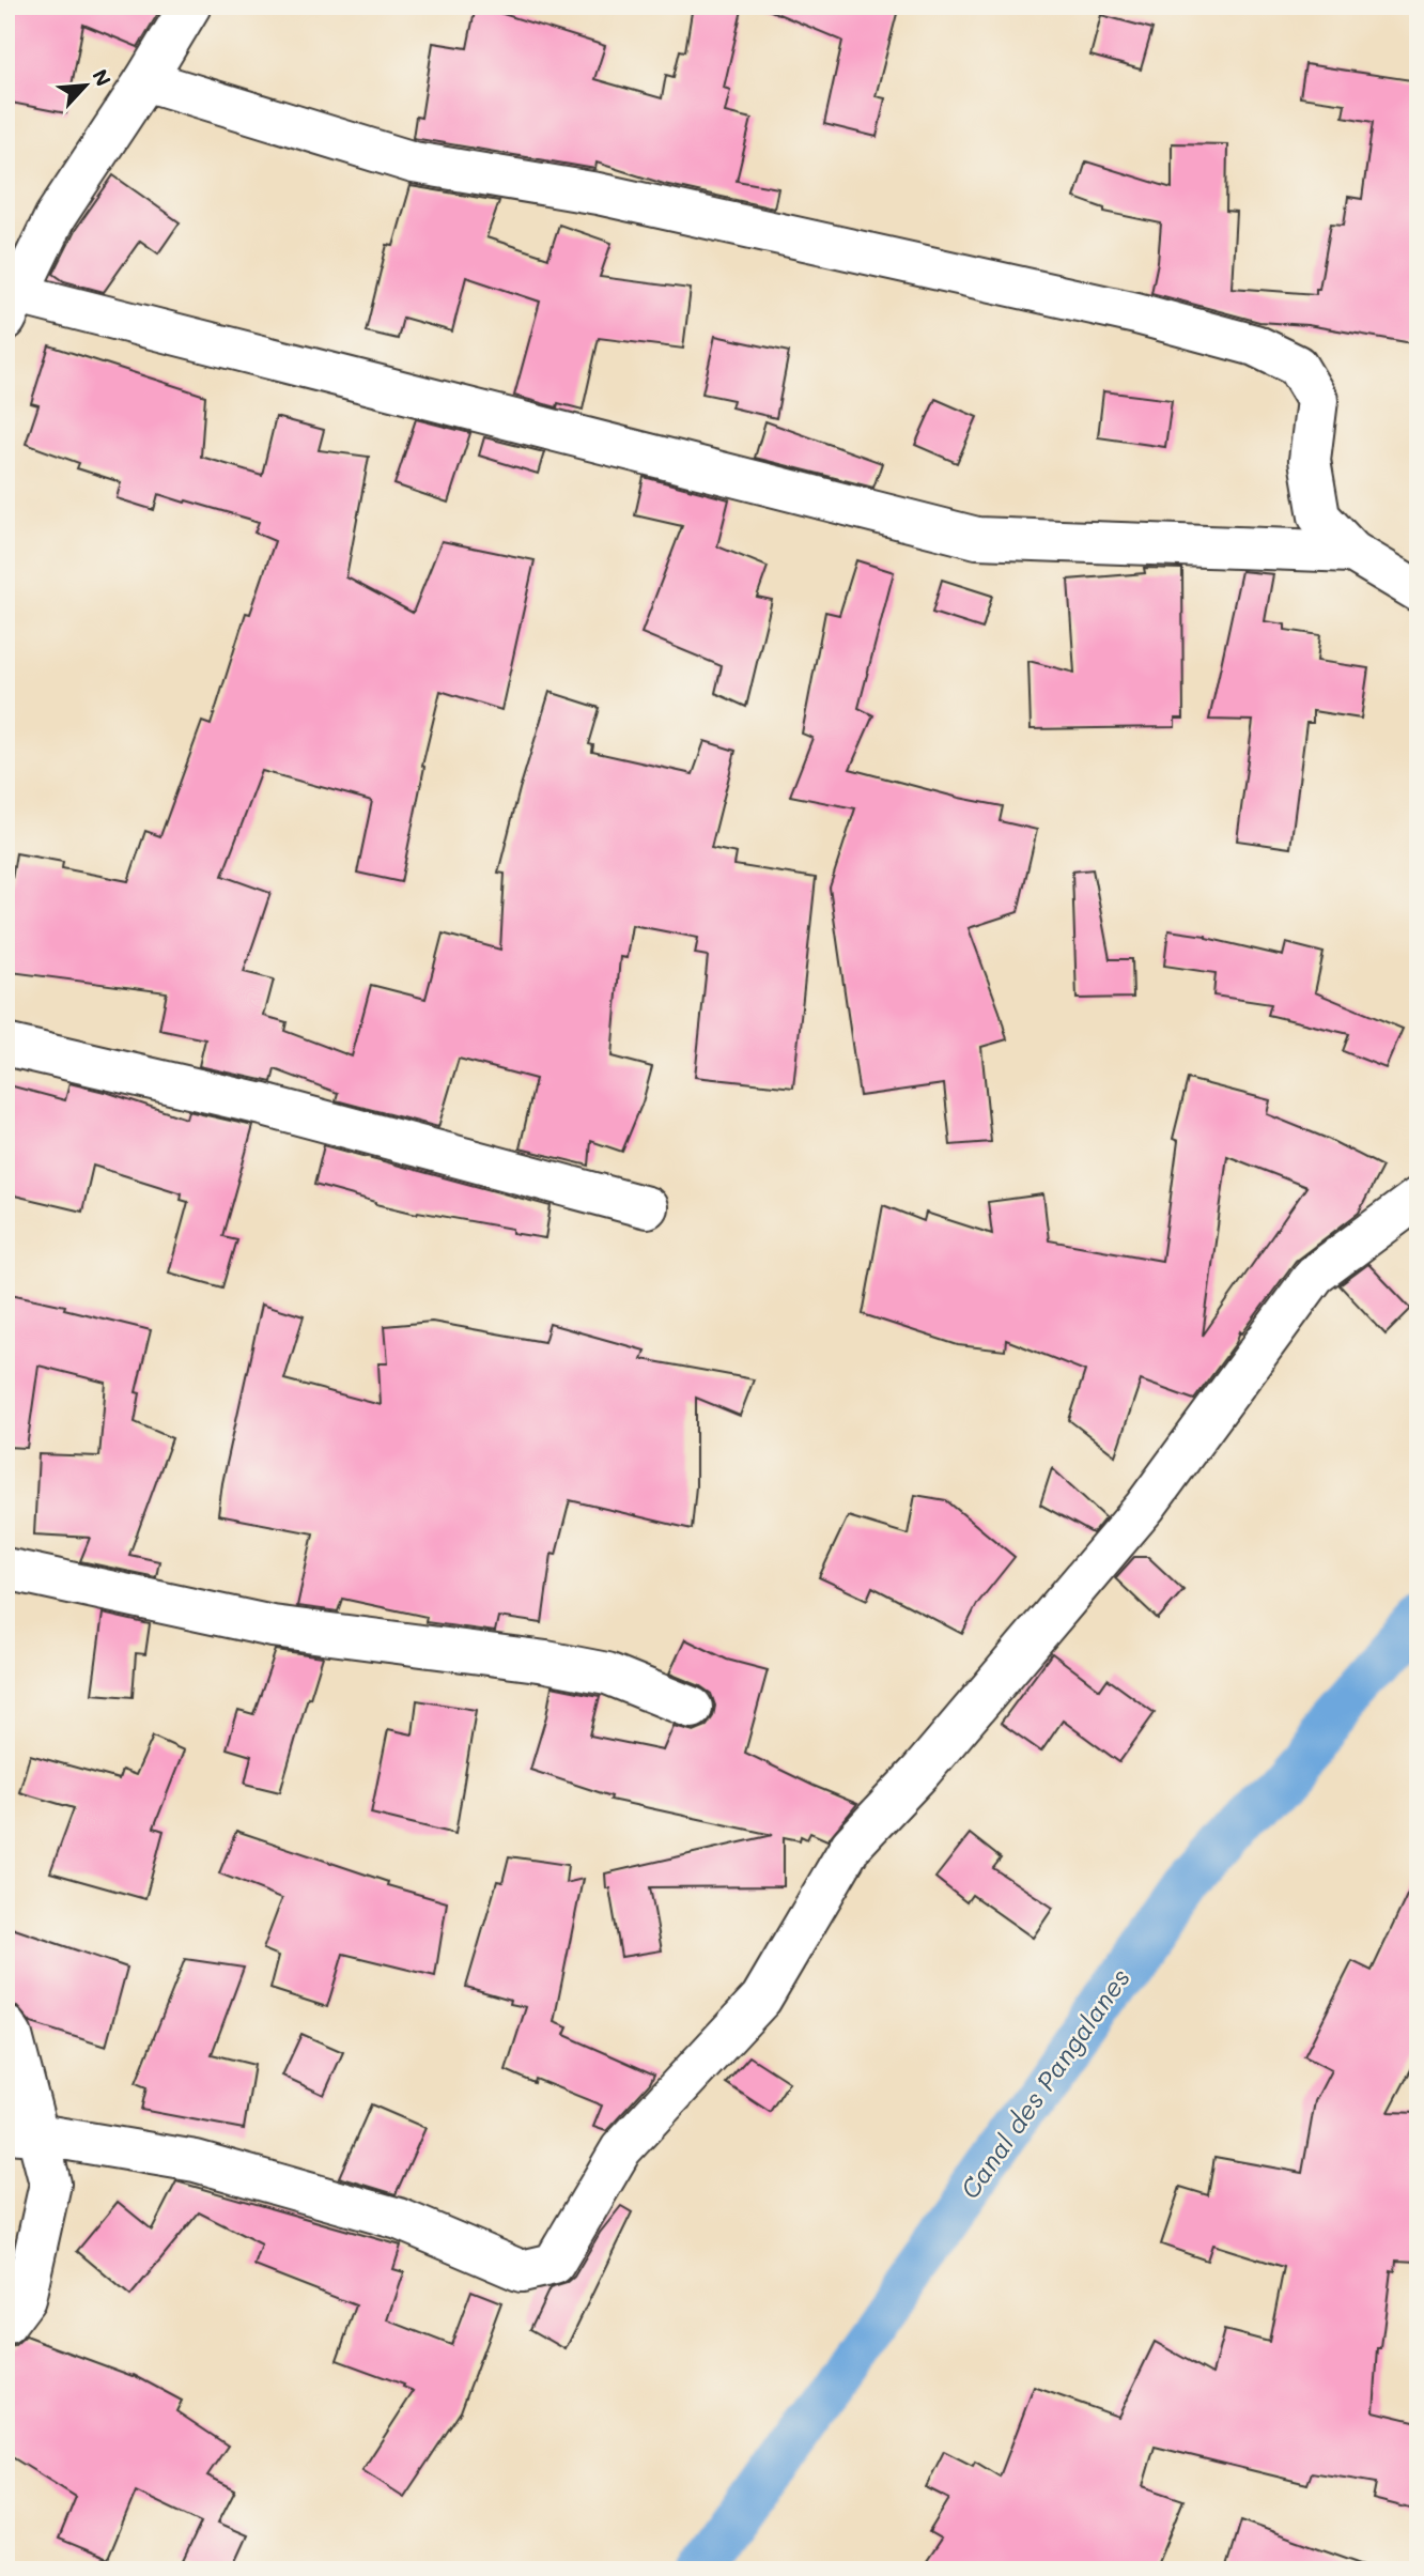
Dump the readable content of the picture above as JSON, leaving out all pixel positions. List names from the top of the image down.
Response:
{
  "water": ["Canal des Pangalanes"],
  "north": "top right"
}
